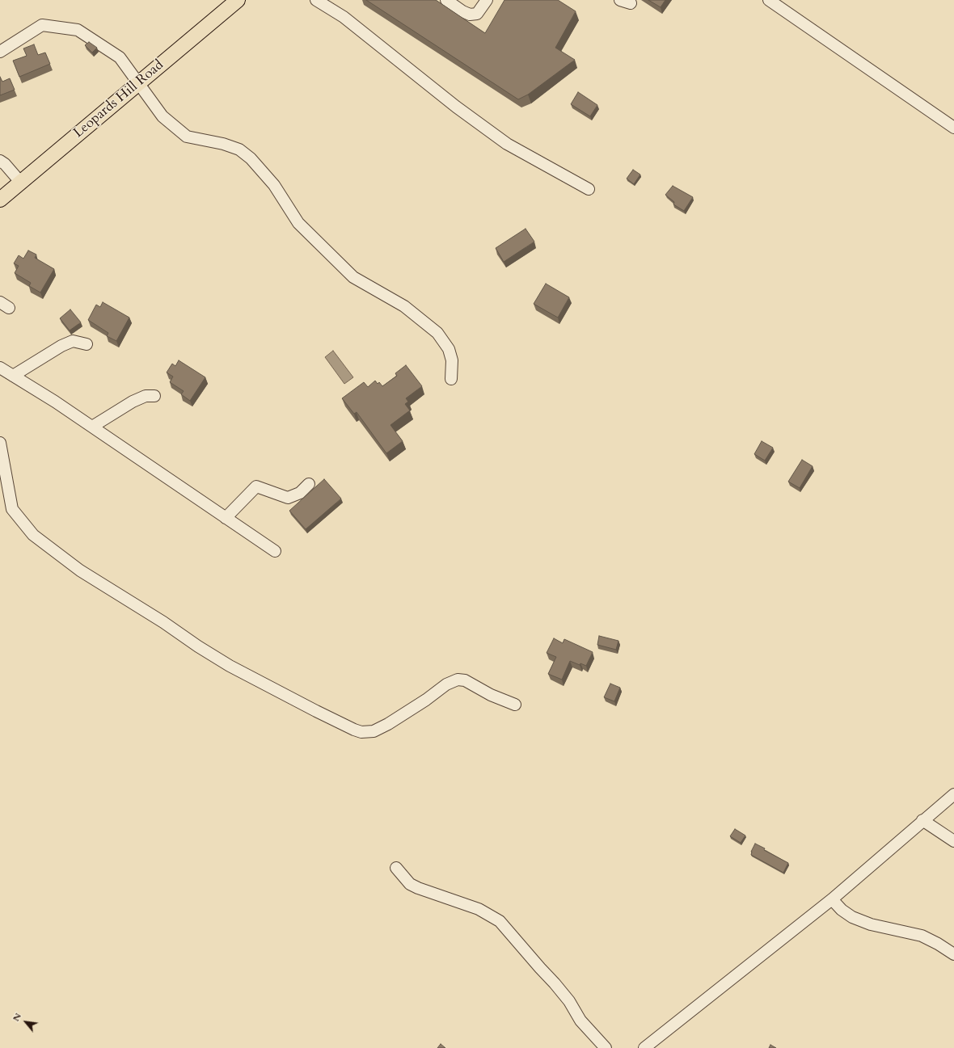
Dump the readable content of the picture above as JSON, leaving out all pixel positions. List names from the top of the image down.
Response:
{
  "streets": {
    "main road": ["Leopards Hill Road"]
  },
  "north": "top left"
}
